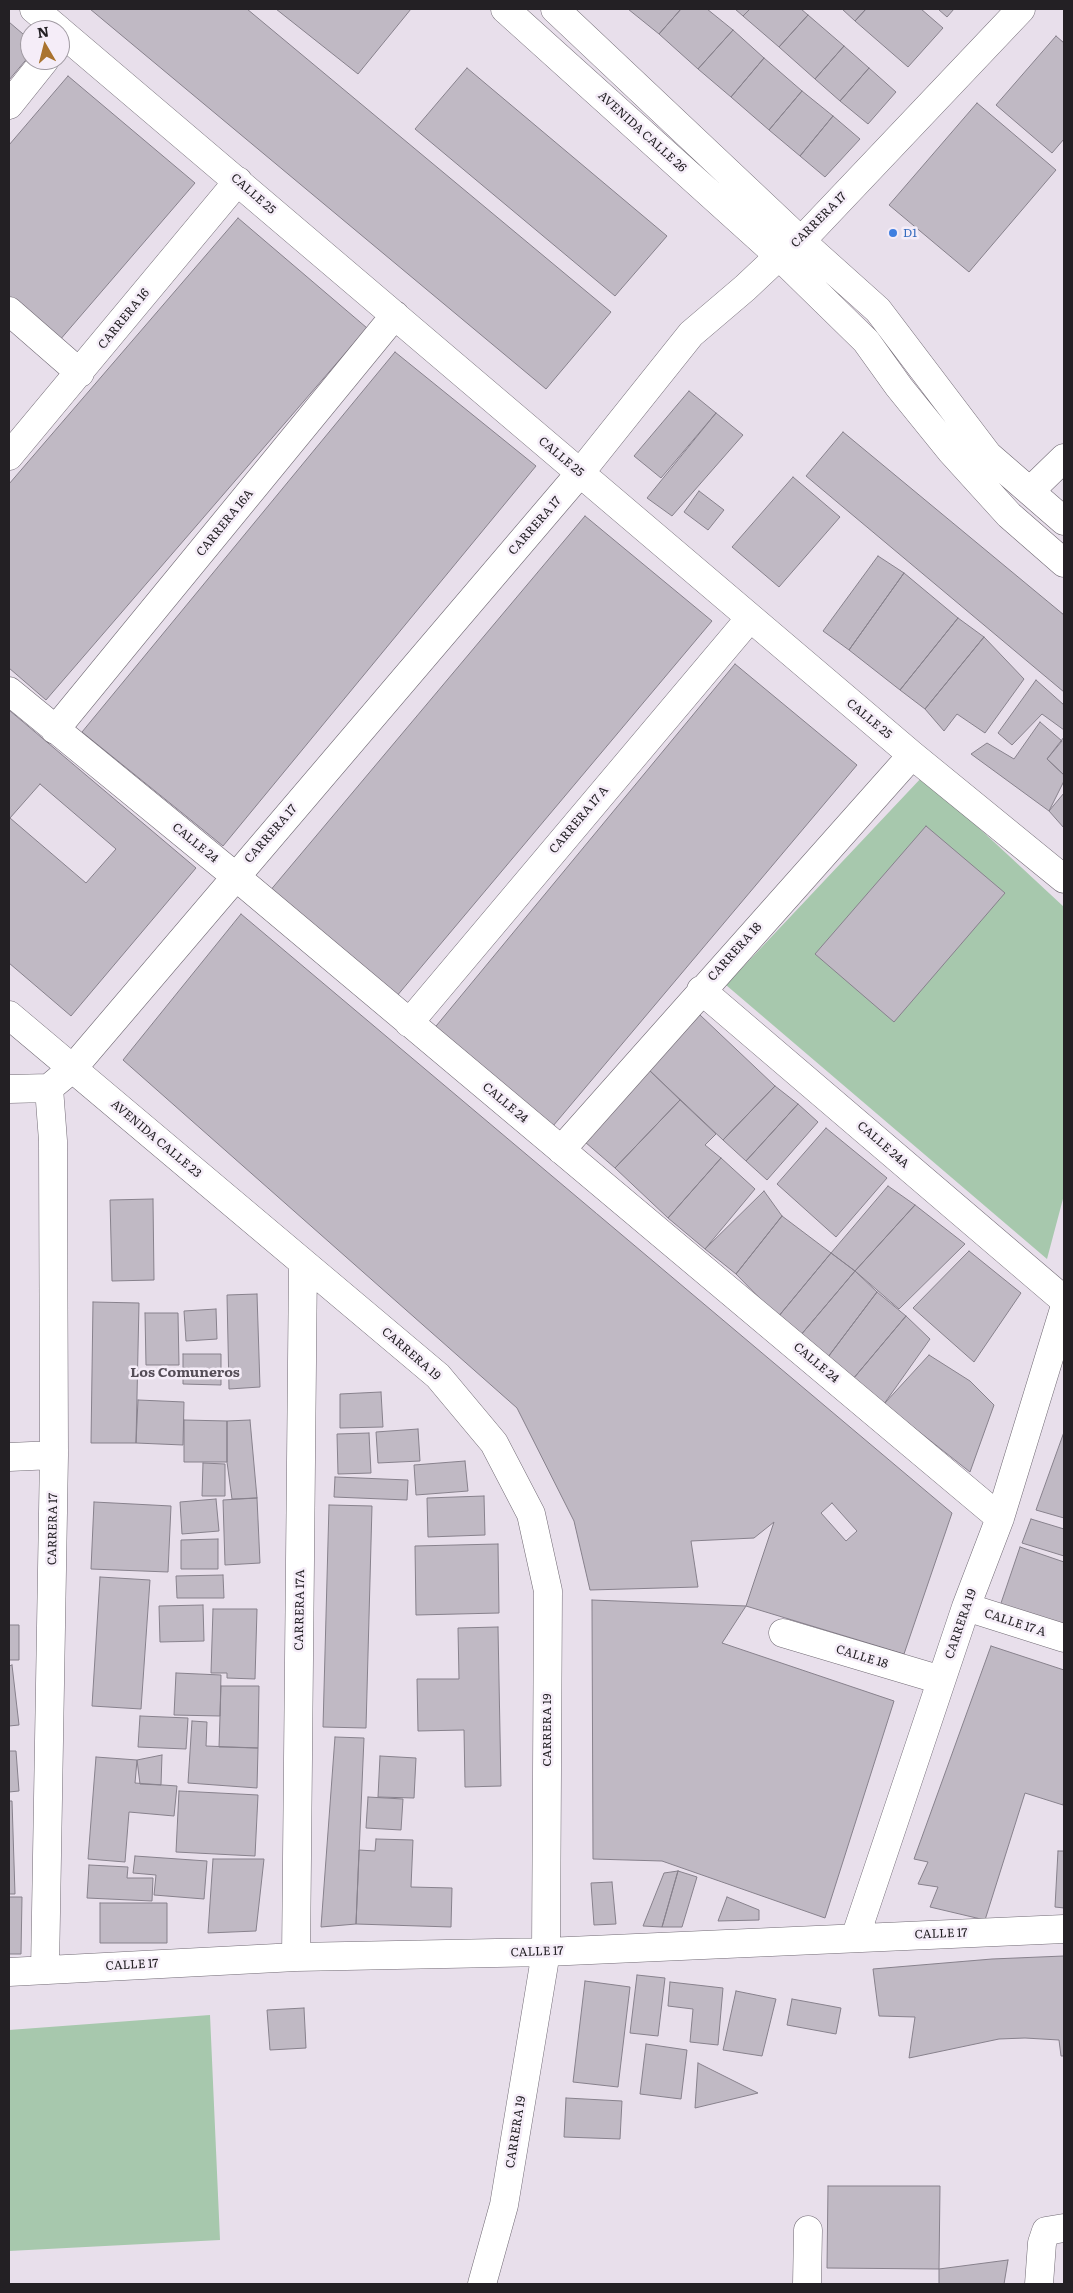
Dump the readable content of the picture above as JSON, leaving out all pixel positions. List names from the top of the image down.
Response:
{
  "streets": {
    "street": [
      "AVENIDA CALLE 26",
      "CALLE 25",
      "CARRERA 17",
      "CARRERA 16",
      "CARRERA 16A",
      "CARRERA 17 A",
      "CALLE 24",
      "CARRERA 18",
      "AVENIDA CALLE 23",
      "CALLE 24A",
      "CARRERA 19",
      "CARRERA 17A",
      "CALLE 17 A",
      "CALLE 18",
      "CALLE 17"
    ]
  },
  "crossings": [
    ["AVENIDA CALLE 26", "CARRERA 17"],
    ["CALLE 25", "CARRERA 17"],
    ["CALLE 25", "CARRERA 16"],
    ["CALLE 25", "CARRERA 16A"],
    ["CALLE 25", "CARRERA 17 A"],
    ["CALLE 25", "CARRERA 18"],
    ["CARRERA 17", "CALLE 24"],
    ["CARRERA 17", "AVENIDA CALLE 23"],
    ["CARRERA 17", "CALLE 17"],
    ["CARRERA 16A", "CALLE 24"],
    ["CARRERA 17 A", "CALLE 24"],
    ["CALLE 24", "CARRERA 18"],
    ["CALLE 24", "CARRERA 19"],
    ["CARRERA 18", "CALLE 24A"],
    ["AVENIDA CALLE 23", "CARRERA 19"],
    ["AVENIDA CALLE 23", "CARRERA 17A"],
    ["CARRERA 19", "CARRERA 17A"],
    ["CARRERA 19", "CALLE 17 A"],
    ["CARRERA 19", "CALLE 18"],
    ["CARRERA 19", "CALLE 17"],
    ["CARRERA 17A", "CALLE 17"]
  ],
  "districts": ["Los Comuneros"],
  "places": ["D1"],
  "north": "top"
}
